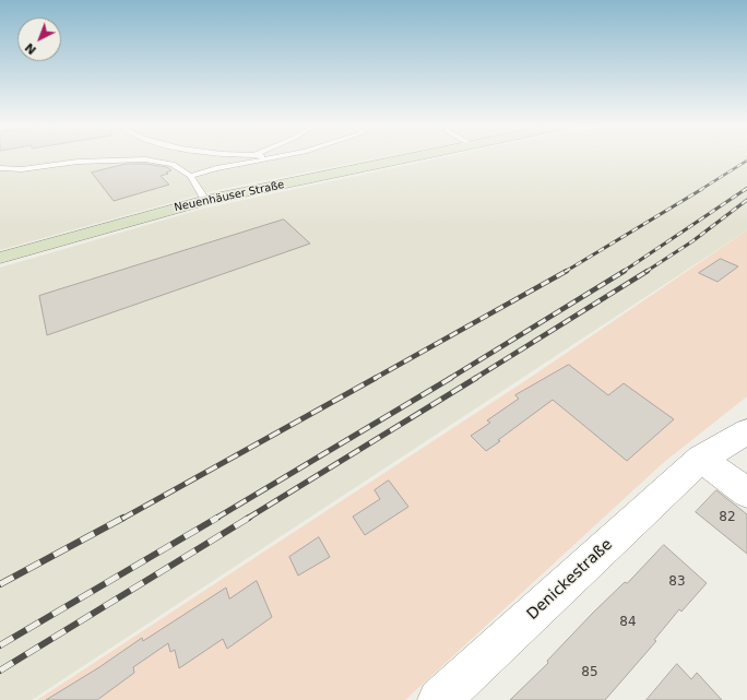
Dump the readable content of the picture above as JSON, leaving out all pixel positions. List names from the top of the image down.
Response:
{
  "streets": {
    "street": ["Neuenhäuser Straße", "Denickestraße"]
  },
  "house_numbers": [
    "82",
    "83",
    "84",
    "85"
  ],
  "north": "bottom left"
}
